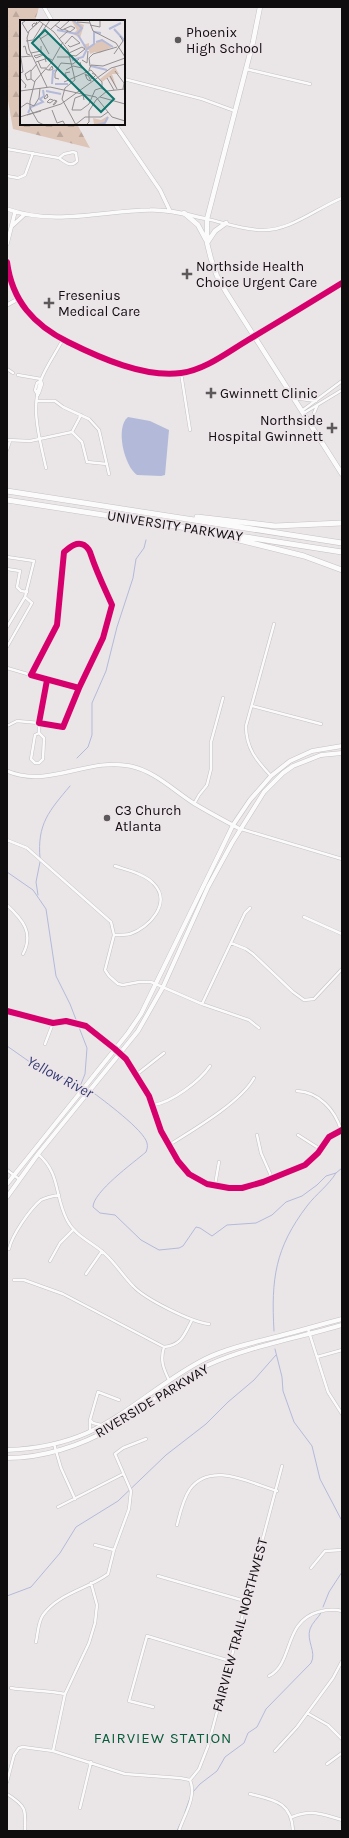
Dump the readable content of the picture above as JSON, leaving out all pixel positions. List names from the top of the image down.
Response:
{
  "streets": {
    "highway": ["UNIVERSITY PARKWAY"],
    "main road": ["RIVERSIDE PARKWAY"],
    "street": ["FAIRVIEW TRAIL NORTHWEST"]
  },
  "districts": ["FAIRVIEW STATION"],
  "water": ["Yellow River"],
  "places": {
    "other": ["Phoenix High School", "C3 Church Atlanta"],
    "health": [
      "Northside Health Choice Urgent Care",
      "Fresenius Medical Care",
      "Gwinnett Clinic",
      "Northside Hospital Gwinnett"
    ]
  }
}
